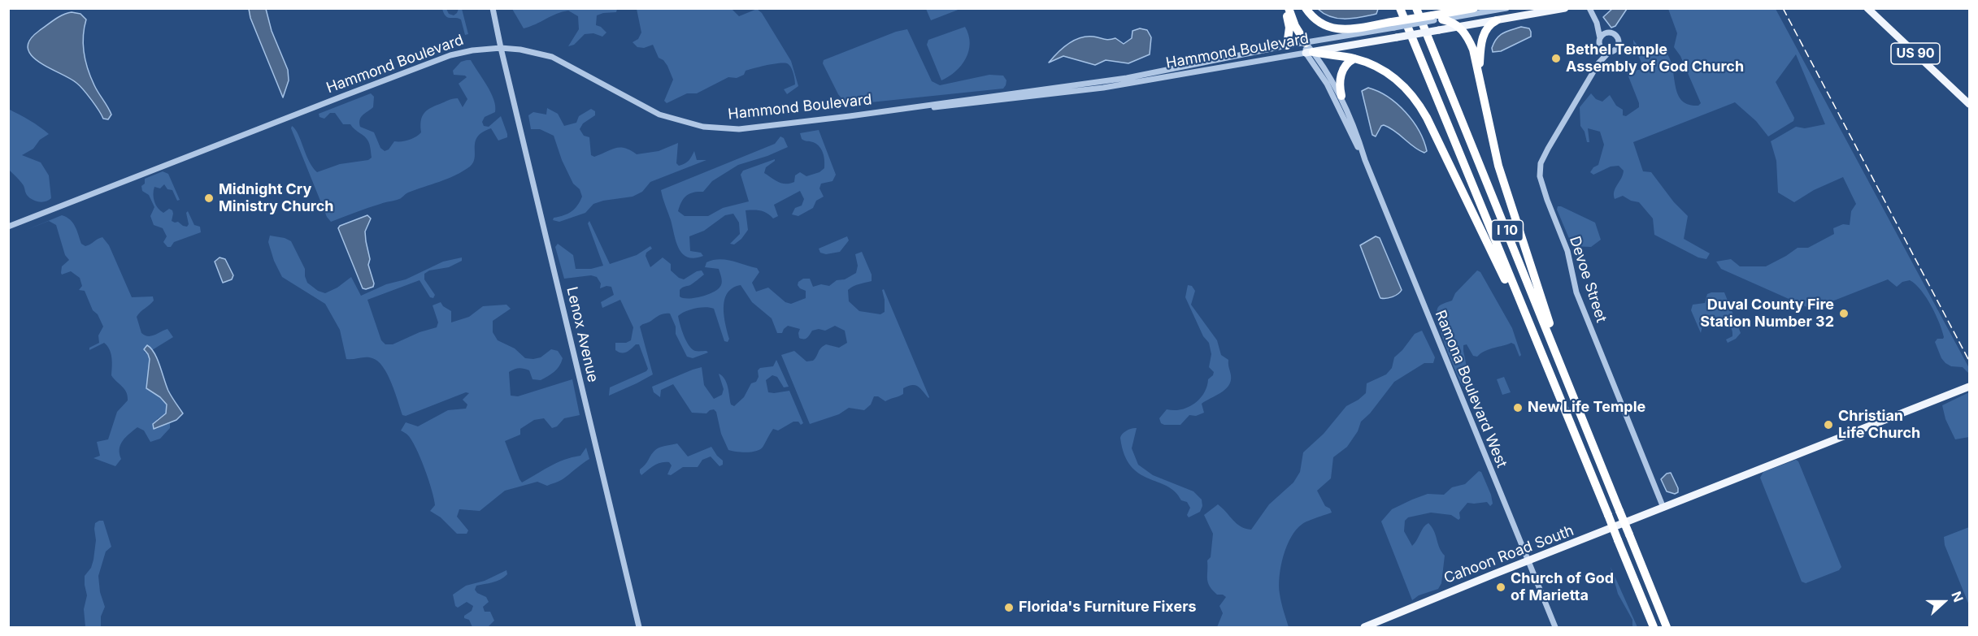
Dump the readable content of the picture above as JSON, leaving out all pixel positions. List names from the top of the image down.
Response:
{
  "streets": {
    "highway": ["I 10"],
    "main road": ["Hammond Boulevard", "US 90", "Cahoon Road South"],
    "street": ["Devoe Street", "Lenox Avenue", "Ramona Boulevard West"]
  },
  "crossings": [
    ["Hammond Boulevard", "Lenox Avenue"],
    ["Hammond Boulevard", "Ramona Boulevard West"],
    ["Devoe Street", "Cahoon Road South"],
    ["Ramona Boulevard West", "Cahoon Road South"]
  ],
  "places": [
    "Bethel Temple Assembly of God Church",
    "Midnight Cry Ministry Church",
    "Duval County Fire Station Number 32",
    "New Life Temple",
    "Christian Life Church",
    "Church of God of Marietta",
    "Florida's Furniture Fixers"
  ],
  "north": "right"
}
